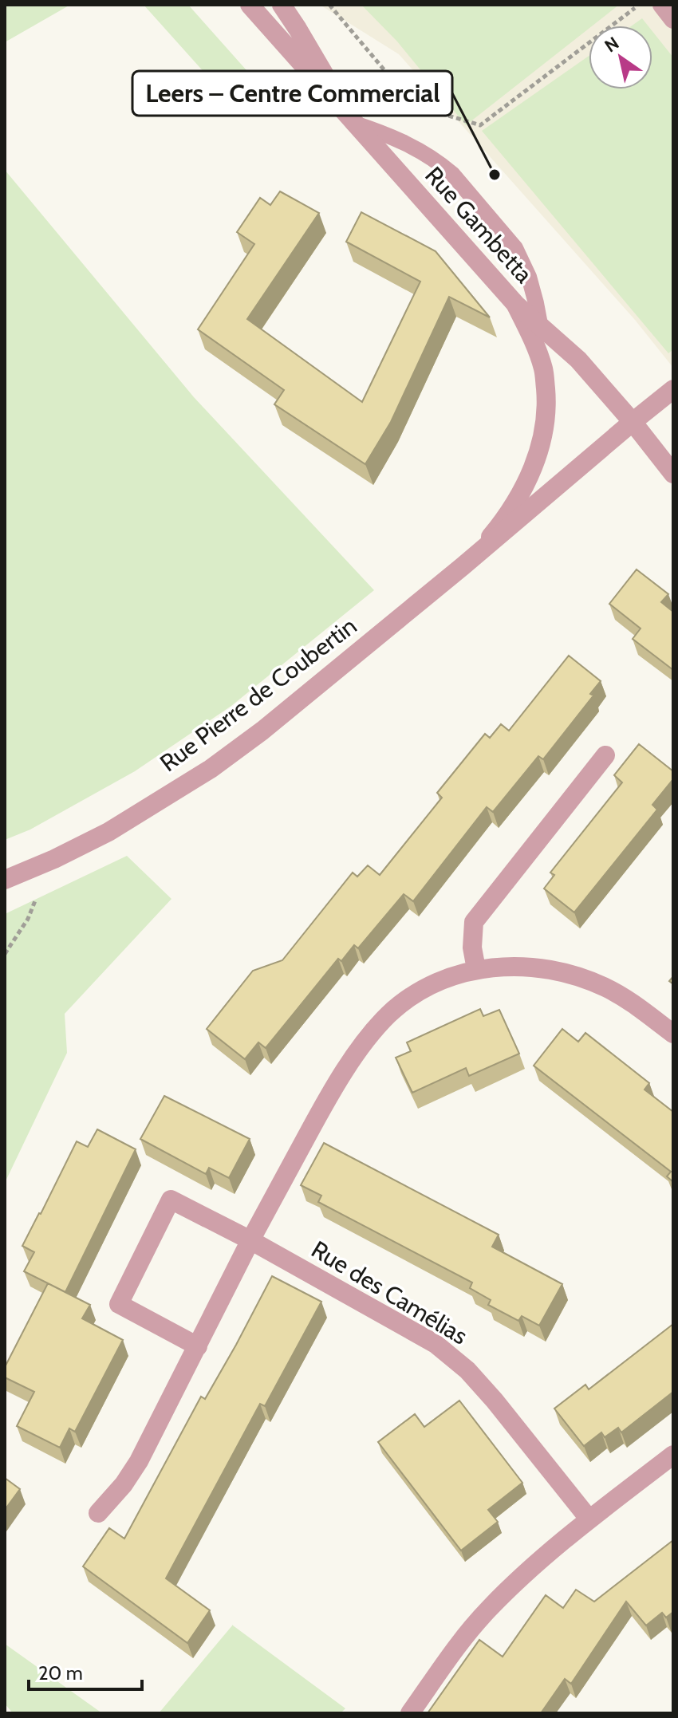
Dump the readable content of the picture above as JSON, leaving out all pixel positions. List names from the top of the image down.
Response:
{
  "streets": {
    "street": ["Rue Gambetta", "Rue Pierre de Coubertin", "Rue des Camélias"]
  },
  "crossings": [
    ["Rue Gambetta", "Rue Pierre de Coubertin"]
  ],
  "places": ["Leers – Centre Commercial"],
  "scale_bar": "20 m",
  "north": "top left"
}
